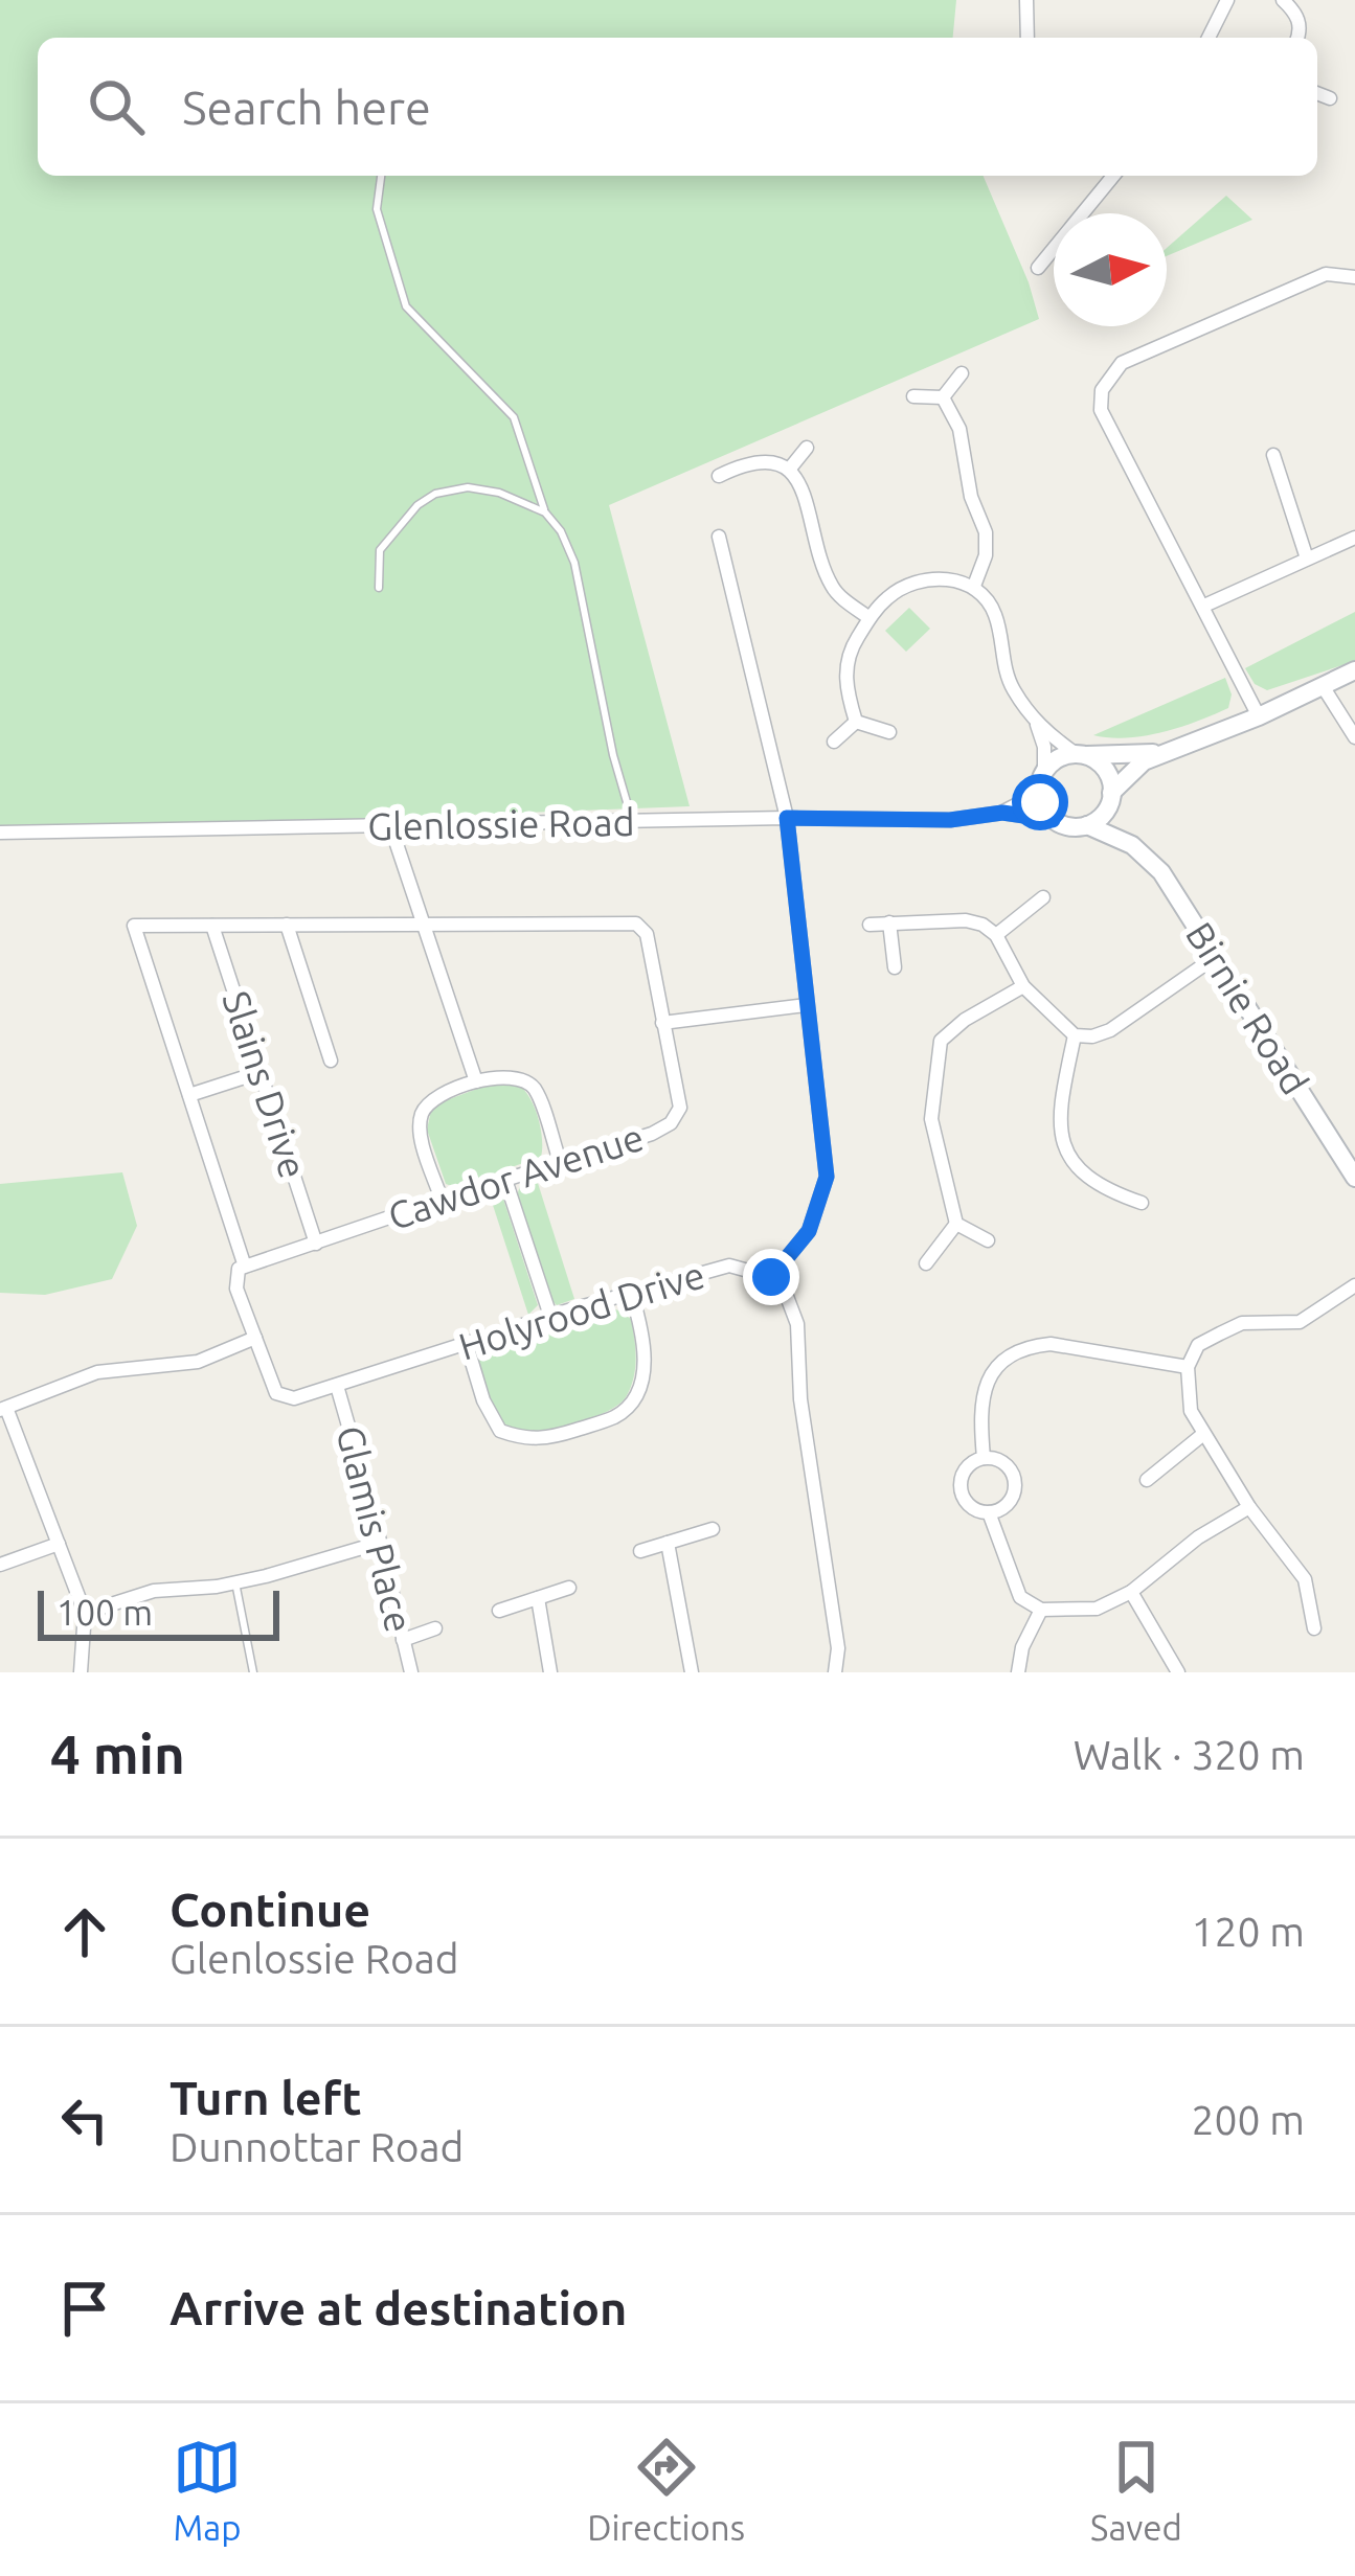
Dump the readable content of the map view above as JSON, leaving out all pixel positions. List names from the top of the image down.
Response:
{
  "streets": {
    "street": [
      "Glenlossie Road",
      "Birnie Road",
      "Slains Drive",
      "Cawdor Avenue",
      "Holyrood Drive",
      "Glamis Place"
    ]
  },
  "crossings": [
    ["Glenlossie Road", "Birnie Road"],
    ["Slains Drive", "Cawdor Avenue"],
    ["Holyrood Drive", "Glamis Place"]
  ],
  "scale_bar": "100 m",
  "north": "right",
  "page": {
    "search": "Search here",
    "scale": "100 m",
    "heading": ["4 min", "Walk · 320 m"],
    "list": [
      ["Continue", "Glenlossie Road", "120 m"],
      ["Turn left", "Dunnottar Road", "200 m"],
      "Arrive at destination"
    ],
    "nav": ["Map", "Directions", "Saved"]
  }
}
